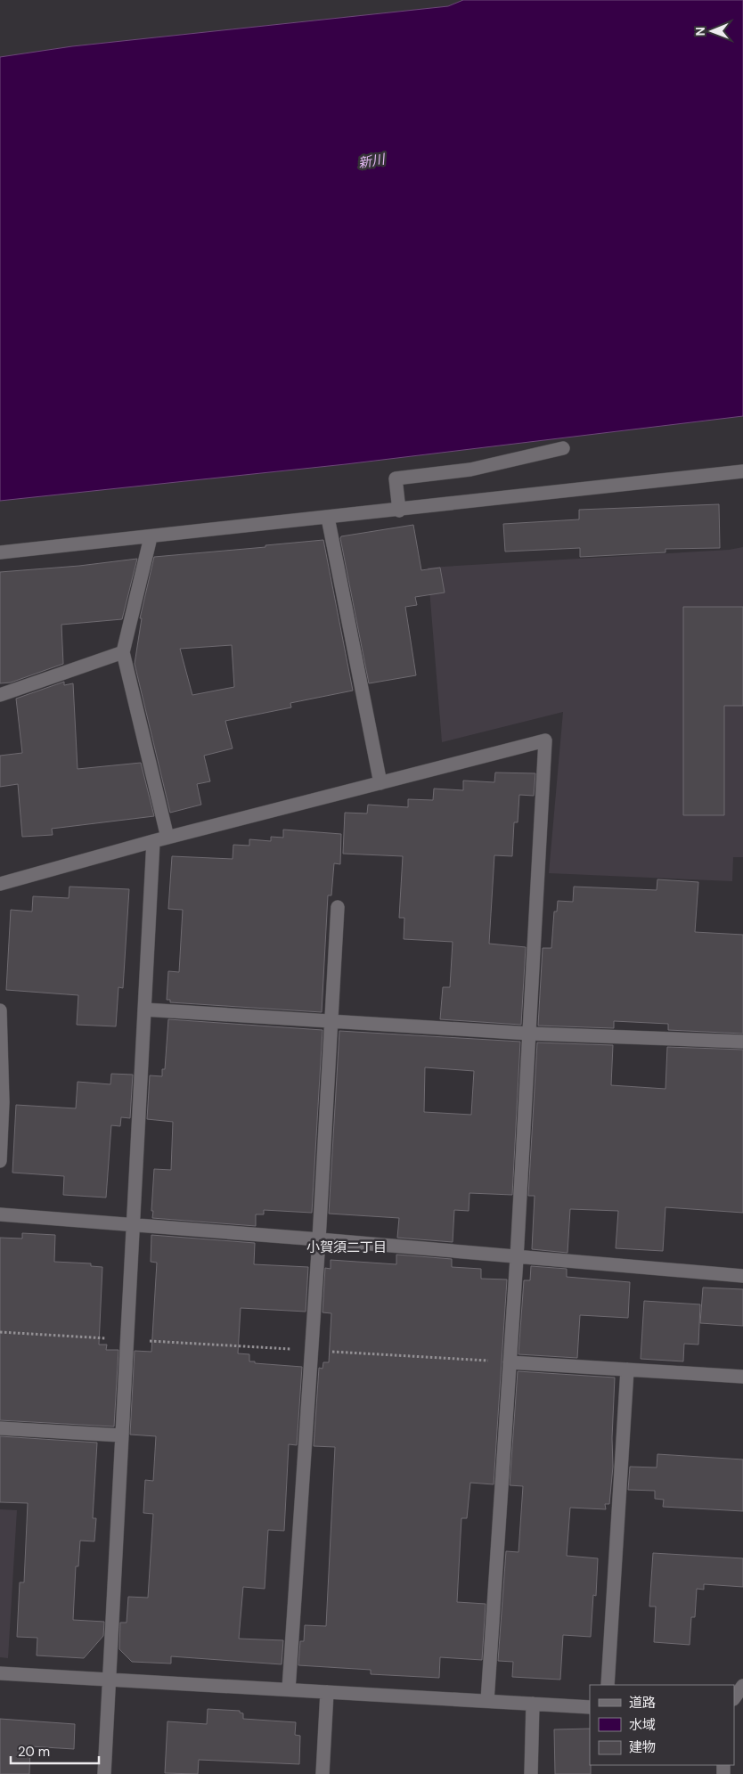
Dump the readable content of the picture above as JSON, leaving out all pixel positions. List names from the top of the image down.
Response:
{
  "districts": ["小賀須二丁目"],
  "water": ["新川"],
  "legend": ["道路", "水域", "建物"],
  "scale_bar": "20 m",
  "north": "left"
}
